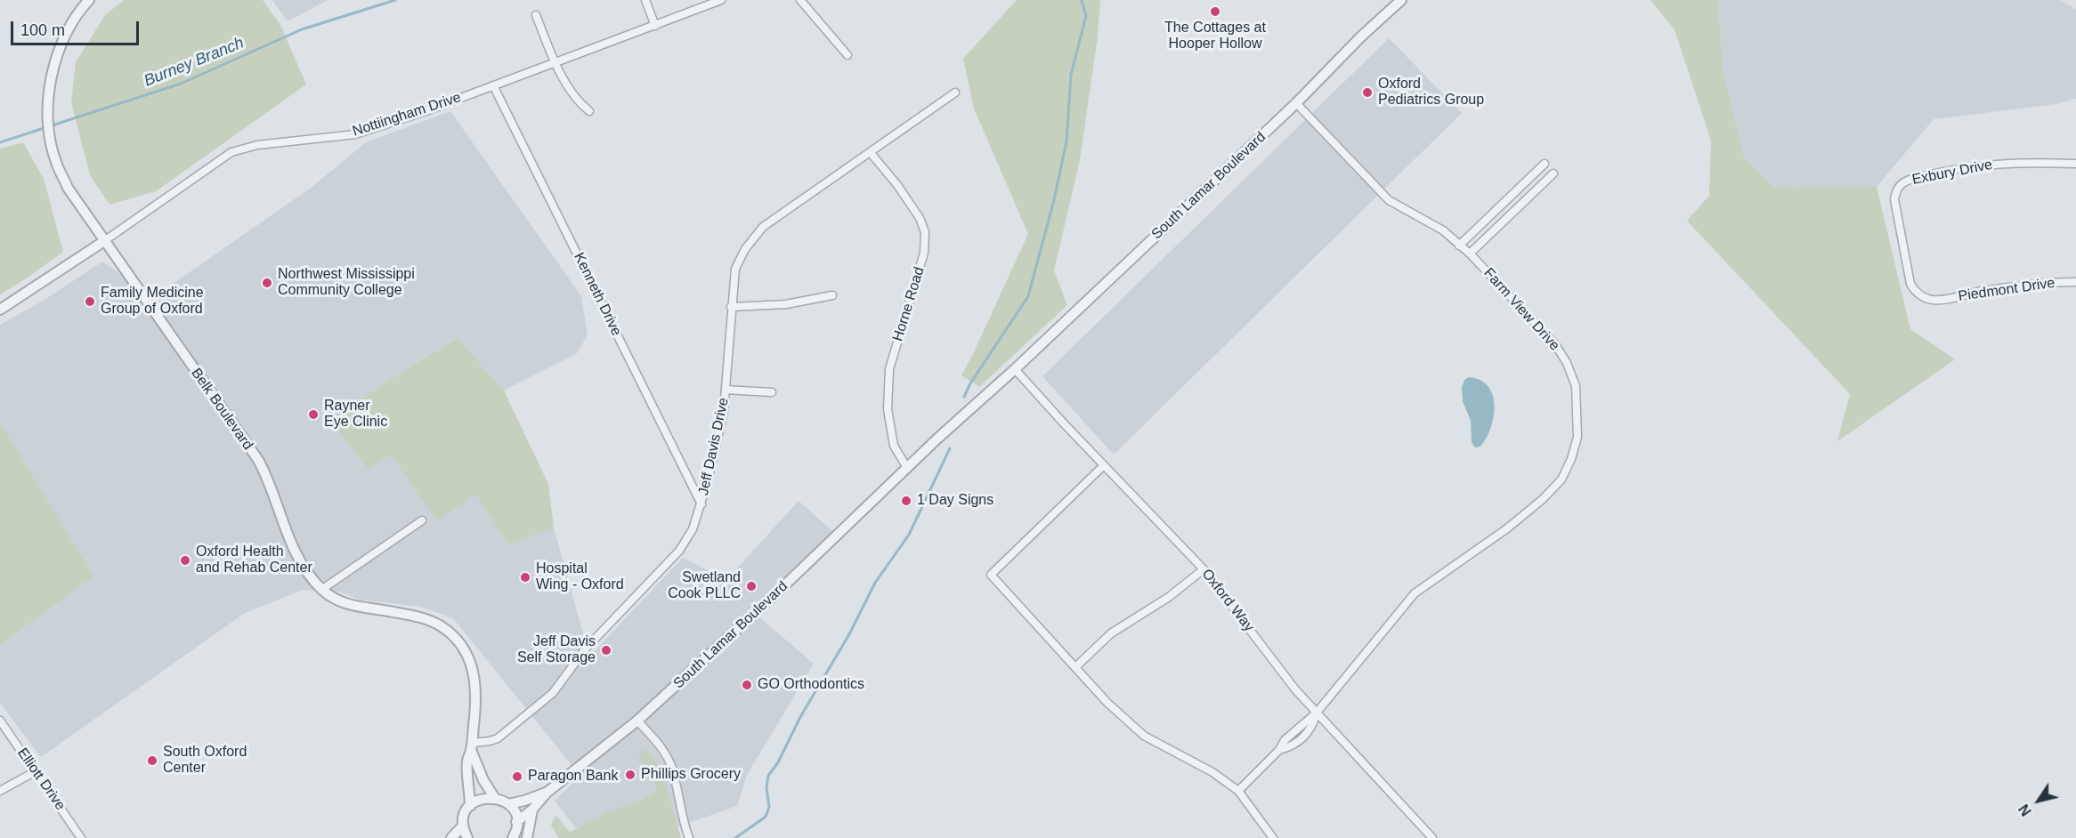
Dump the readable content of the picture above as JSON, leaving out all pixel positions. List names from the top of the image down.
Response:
{
  "streets": {
    "street": [
      "Nottiingham Drive",
      "Exbury Drive",
      "South Lamar Boulevard",
      "Piedmont Drive",
      "Kenneth Drive",
      "Horne Road",
      "Farm View Drive",
      "Belk Boulevard",
      "Jeff Davis Drive",
      "Oxford Way",
      "Elliott Drive"
    ]
  },
  "crossings": [
    ["Nottiingham Drive", "Kenneth Drive"],
    ["Nottiingham Drive", "Belk Boulevard"],
    ["Exbury Drive", "Piedmont Drive"],
    ["South Lamar Boulevard", "Horne Road"],
    ["South Lamar Boulevard", "Farm View Drive"],
    ["South Lamar Boulevard", "Oxford Way"],
    ["Kenneth Drive", "Jeff Davis Drive"],
    ["Horne Road", "Jeff Davis Drive"],
    ["Farm View Drive", "Oxford Way"],
    ["Belk Boulevard", "Jeff Davis Drive"]
  ],
  "water": ["Burney Branch"],
  "places": [
    "The Cottages at Hooper Hollow",
    "Oxford Pediatrics Group",
    "Northwest Mississippi Community College",
    "Family Medicine Group of Oxford",
    "Rayner Eye Clinic",
    "1 Day Signs",
    "Oxford Health and Rehab Center",
    "Hospital Wing - Oxford",
    "Swetland Cook PLLC",
    "Jeff Davis Self Storage",
    "GO Orthodontics",
    "South Oxford Center",
    "Phillips Grocery",
    "Paragon Bank"
  ],
  "scale_bar": "100 m",
  "north": "bottom left"
}
